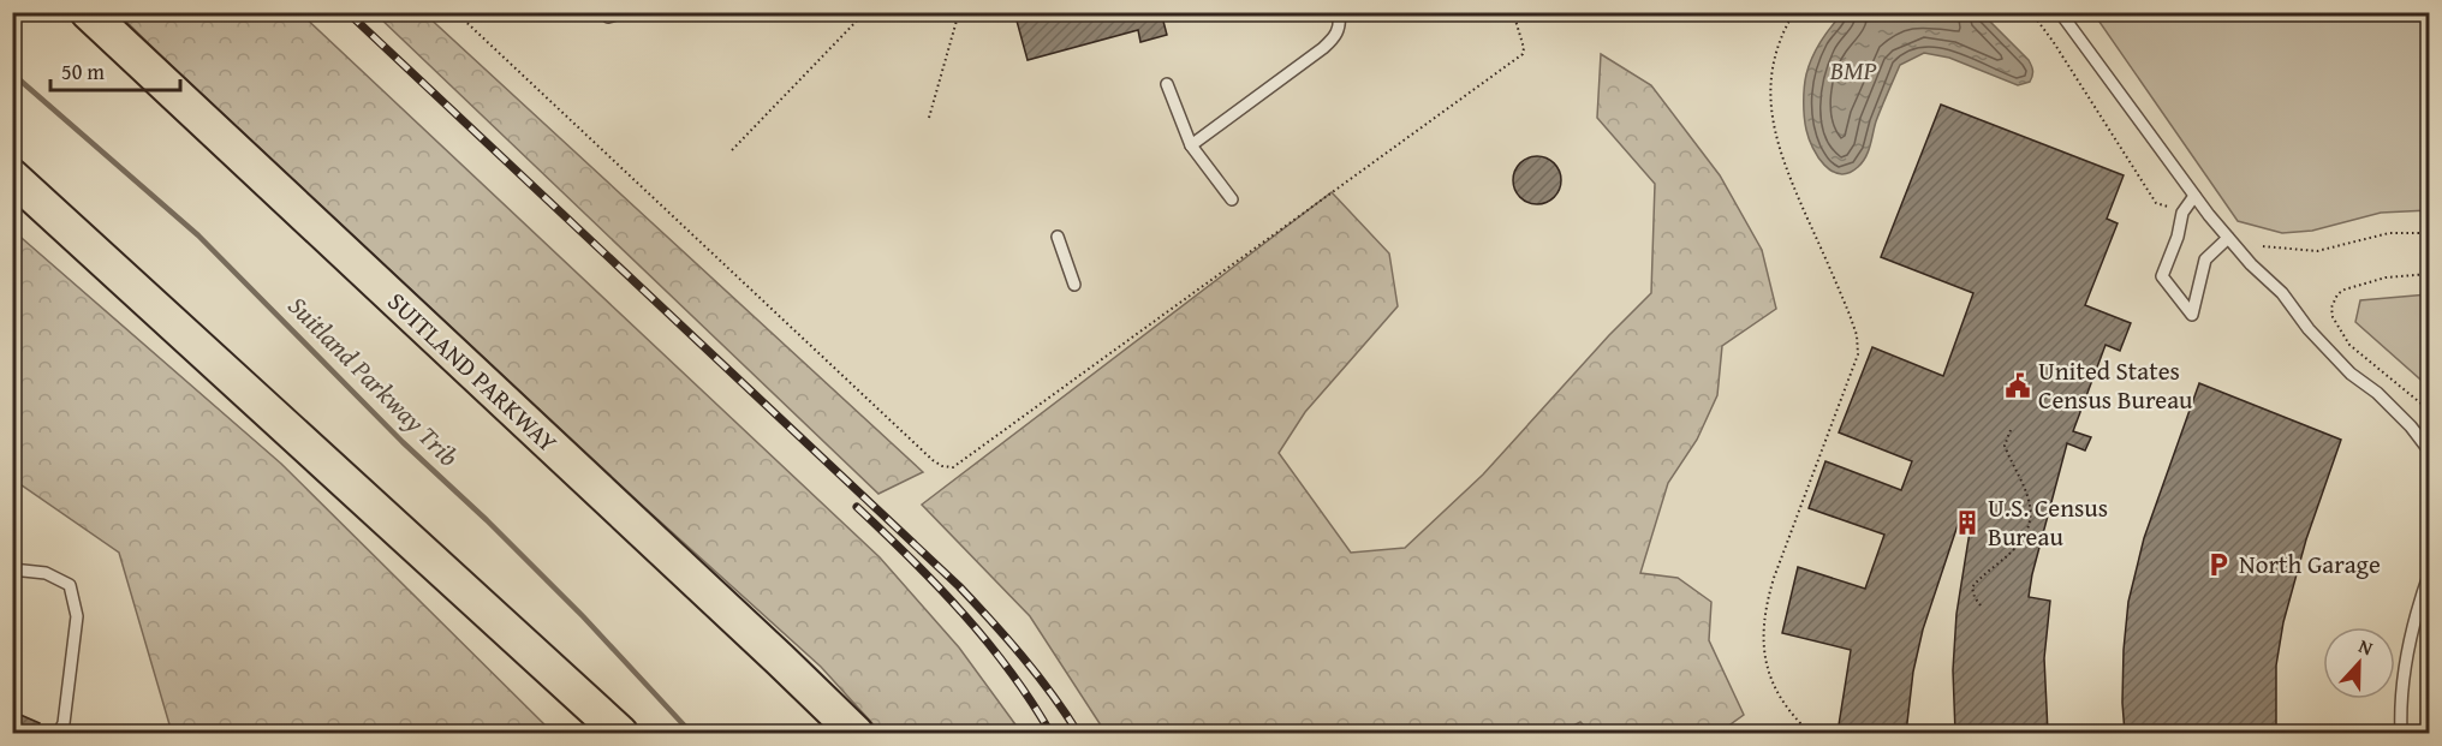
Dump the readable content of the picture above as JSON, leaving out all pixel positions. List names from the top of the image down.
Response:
{
  "streets": {
    "highway": ["SUITLAND PARKWAY"]
  },
  "water": ["BMP", "Suitland Parkway Trib"],
  "places": {
    "public building": ["United States Census Bureau"],
    "building": ["U.S. Census Bureau"],
    "parking": ["North Garage"]
  },
  "scale_bar": "50 m",
  "north": "top"
}
